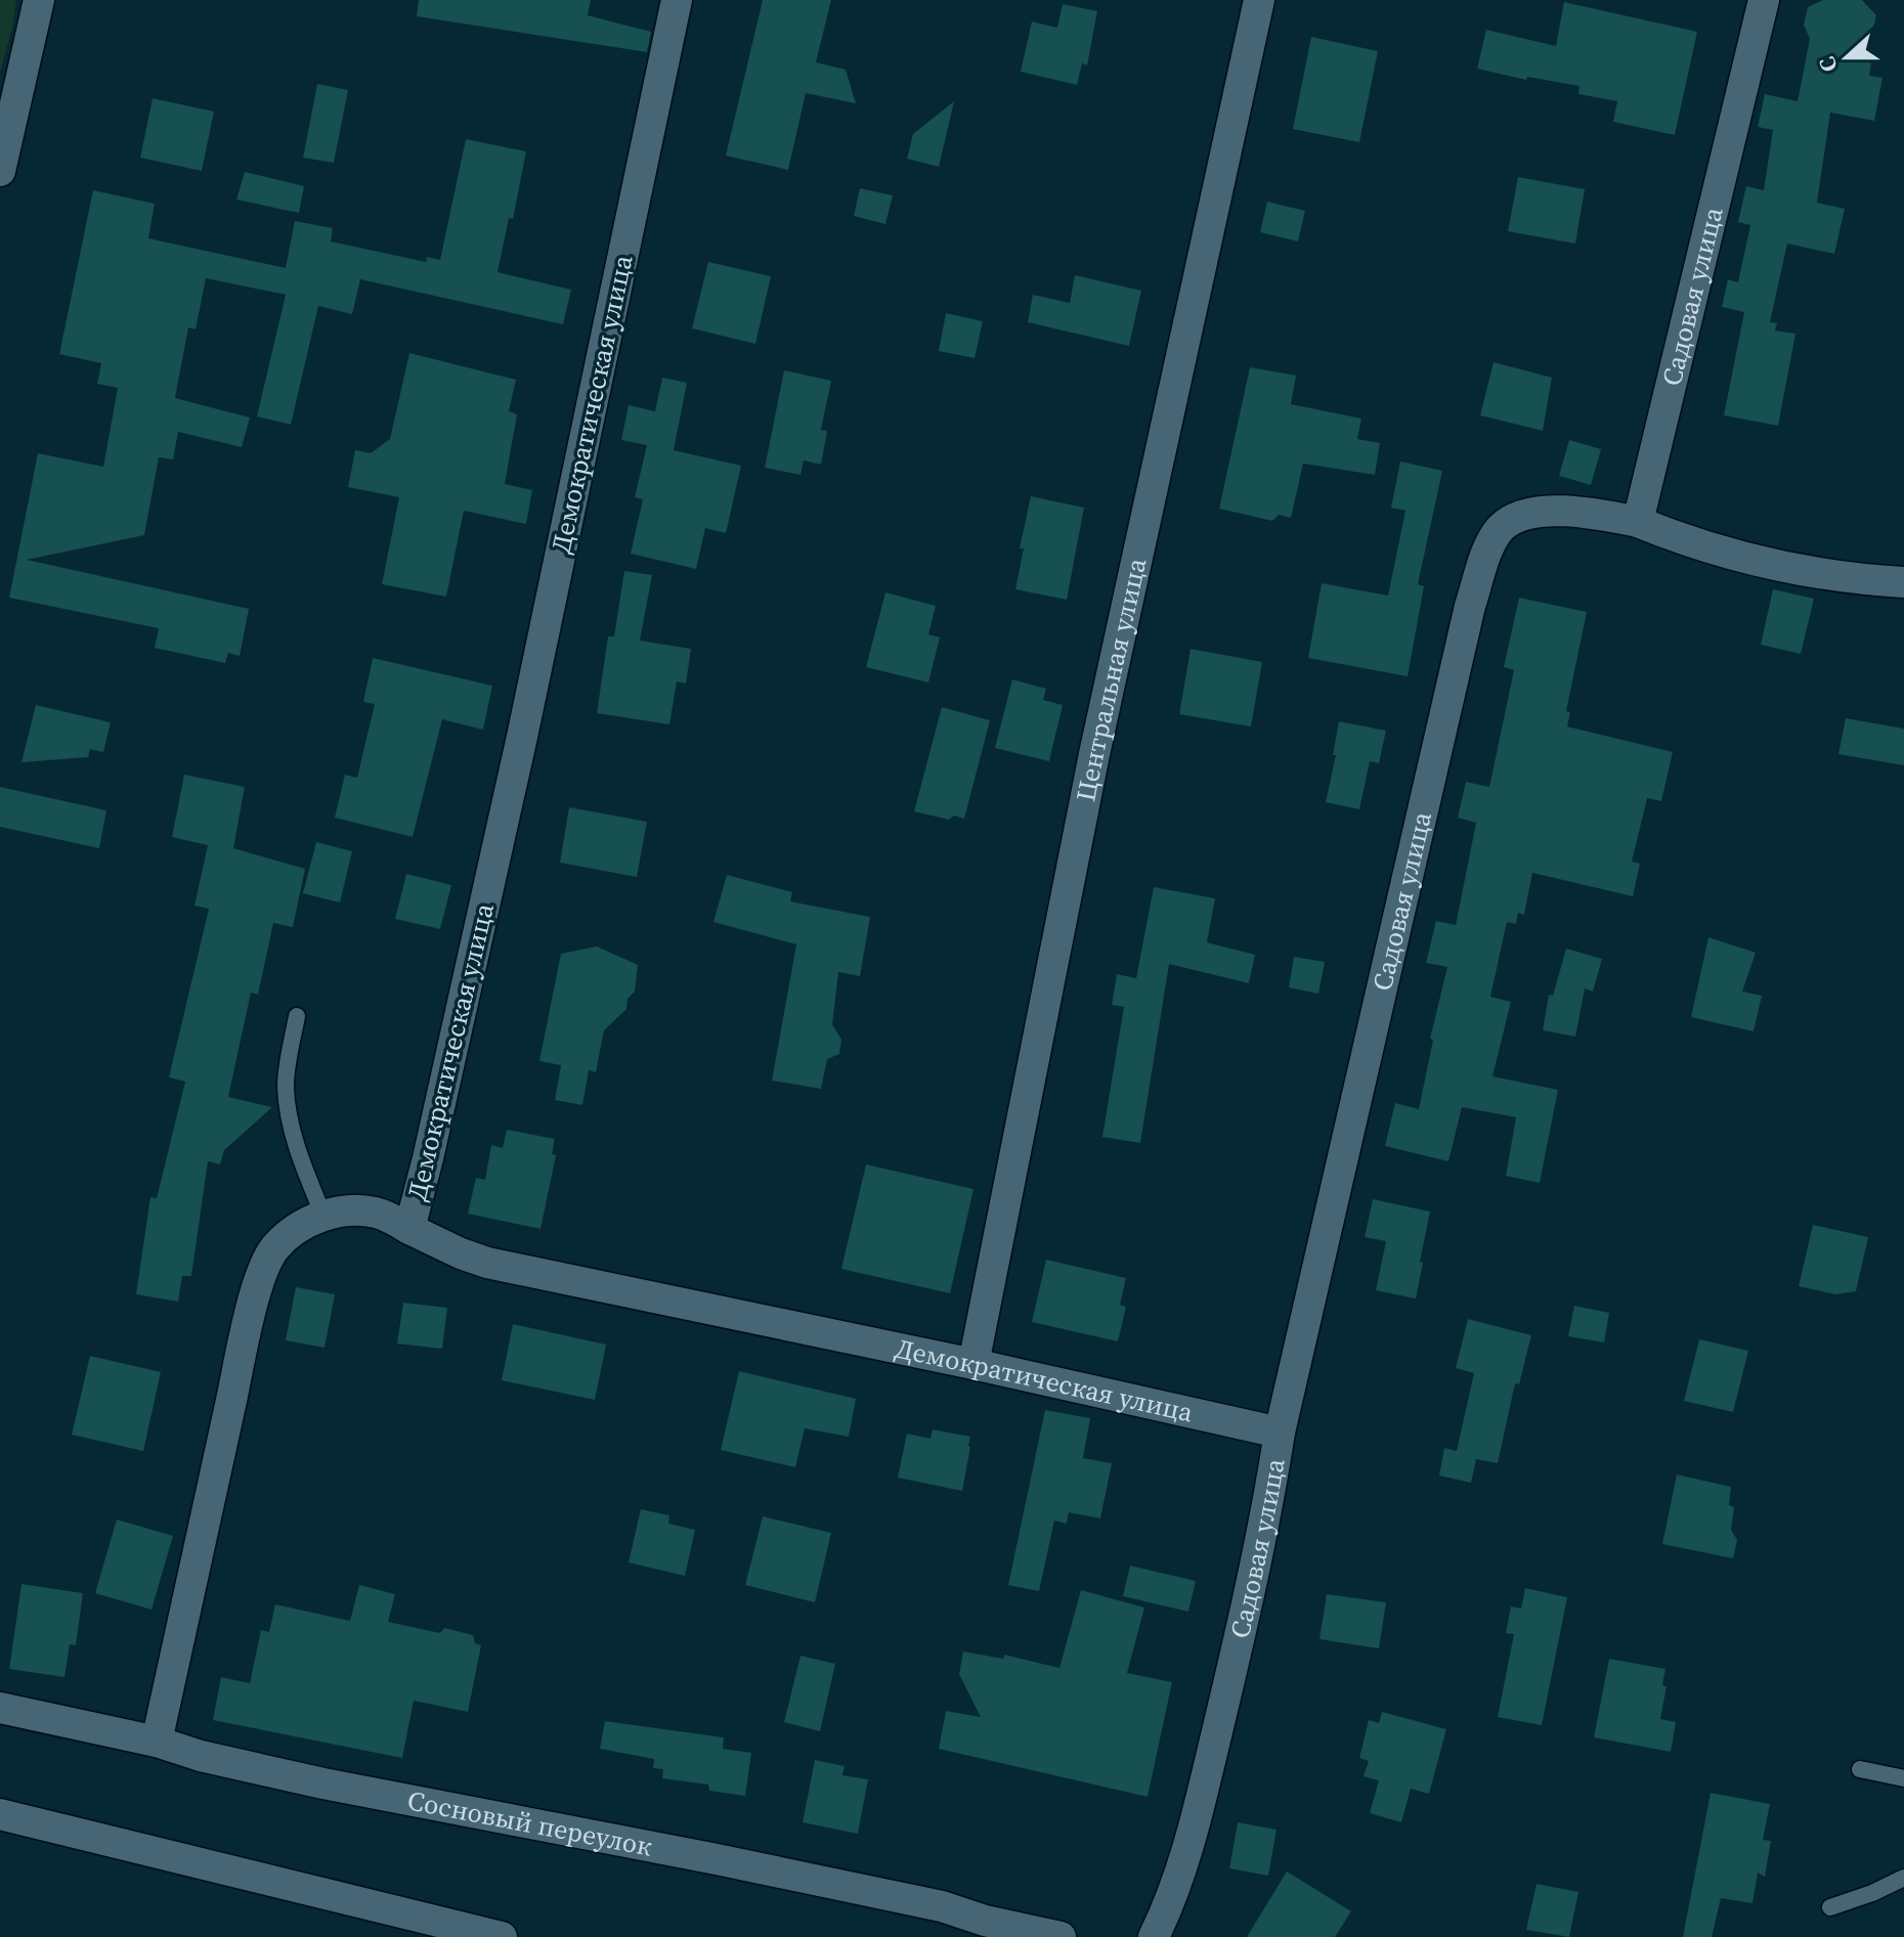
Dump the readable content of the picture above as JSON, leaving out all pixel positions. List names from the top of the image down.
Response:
{
  "streets": {
    "street": [
      "Садовая улица",
      "Демократическая улица",
      "Центральная улица",
      "Сосновый переулок"
    ]
  },
  "crossings": [
    ["Садовая улица", "Демократическая улица"],
    ["Демократическая улица", "Центральная улица"]
  ],
  "north": "left"
}
